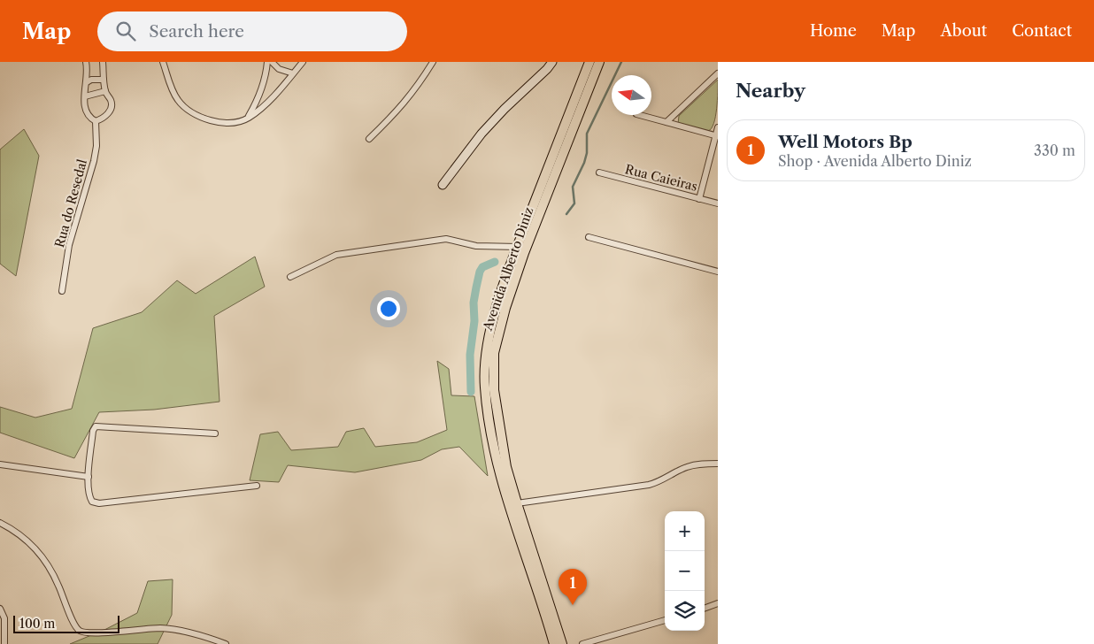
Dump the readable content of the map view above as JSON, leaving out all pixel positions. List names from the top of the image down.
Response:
{
  "streets": {
    "main road": ["Avenida Alberto Diniz"],
    "street": ["Rua Caieiras", "Rua do Resedal"]
  },
  "scale_bar": "100 m",
  "north": "left",
  "page": {
    "header": "Map",
    "search": "Search here",
    "nav": [
      "Home",
      "Map",
      "About",
      "Contact"
    ],
    "heading": "Nearby",
    "list": [
      {
        "mark": "1",
        "name": "Well Motors Bp",
        "note": "Shop · Avenida Alberto Diniz",
        "value": "330 m"
      }
    ],
    "map_buttons": ["+", "−"],
    "pins": "1",
    "scale": "100 m"
  }
}
